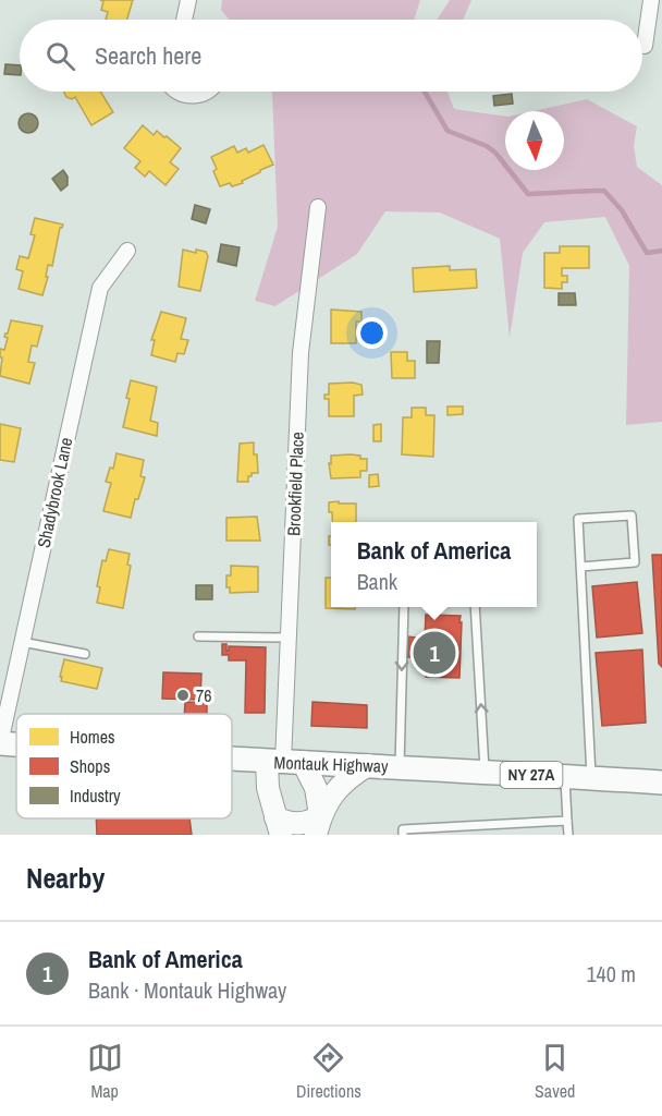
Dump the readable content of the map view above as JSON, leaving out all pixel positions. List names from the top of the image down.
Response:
{
  "streets": {
    "main road": ["Montauk Highway", "NY 27A"],
    "street": ["Brookfield Place", "Shadybrook Lane"]
  },
  "crossings": [
    ["Brookfield Place", "Montauk Highway"],
    ["Shadybrook Lane", "Montauk Highway"]
  ],
  "places": ["76"],
  "legend": ["Homes", "Shops", "Industry"],
  "north": "bottom",
  "page": {
    "search": "Search here",
    "popup": ["Bank of America", "Bank"],
    "pins": "1",
    "heading": "Nearby",
    "list": [
      {
        "mark": "1",
        "name": "Bank of America",
        "note": "Bank · Montauk Highway",
        "value": "140 m"
      }
    ],
    "nav": ["Map", "Directions", "Saved"]
  }
}
